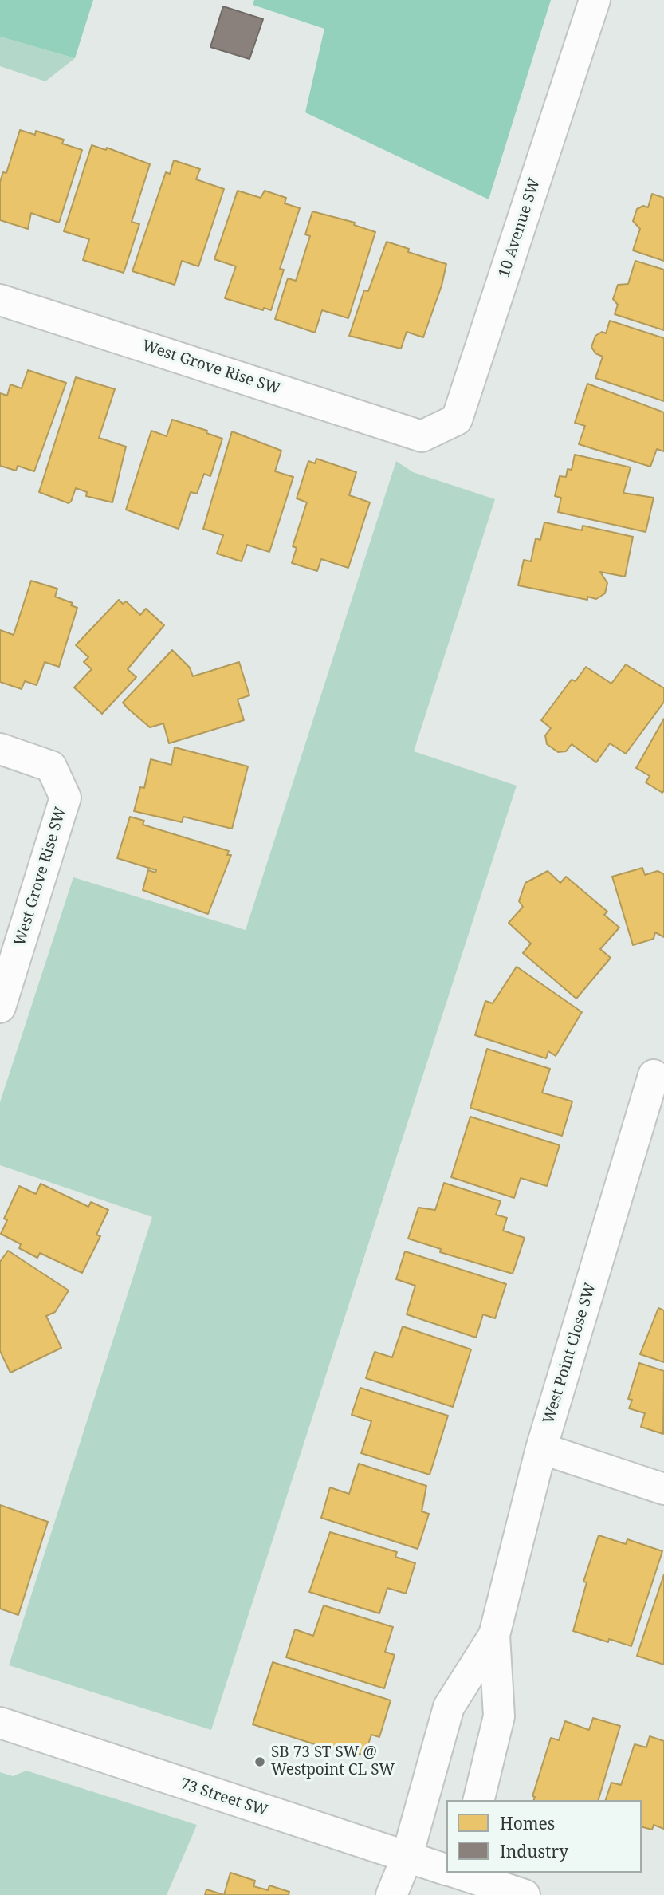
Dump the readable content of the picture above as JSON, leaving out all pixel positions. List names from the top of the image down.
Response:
{
  "streets": {
    "street": [
      "10 Avenue SW",
      "West Grove Rise SW",
      "West Point Close SW",
      "73 Street SW"
    ]
  },
  "crossings": [
    ["10 Avenue SW", "West Grove Rise SW"],
    ["West Point Close SW", "73 Street SW"]
  ],
  "places": ["SB 73 ST SW @ Westpoint CL SW"],
  "legend": ["Homes", "Industry"]
}
